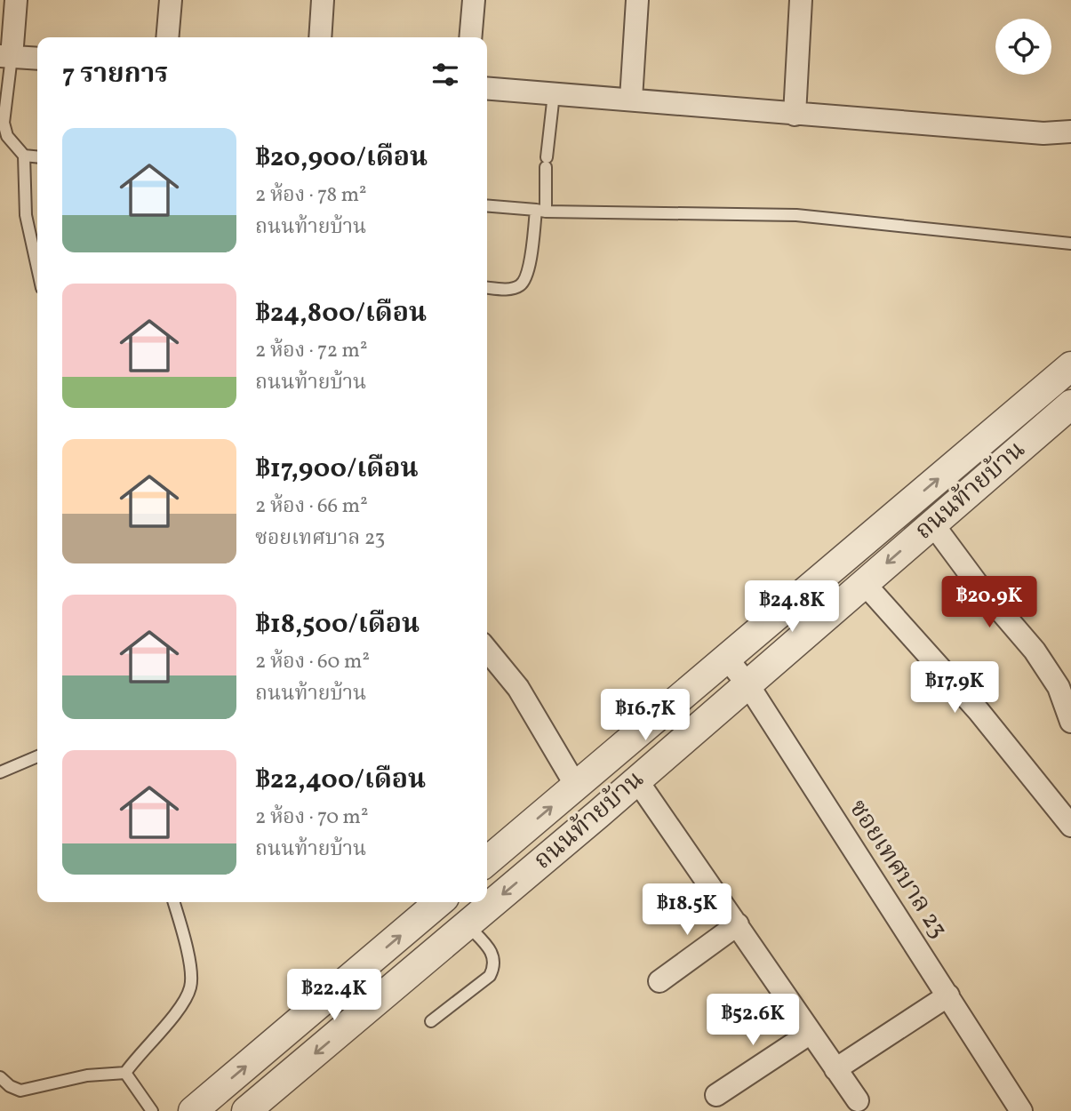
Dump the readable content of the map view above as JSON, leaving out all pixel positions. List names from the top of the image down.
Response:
{
  "streets": {
    "street": ["ถนนท้ายบ้าน", "ซอยเทศบาล 23"]
  },
  "crossings": [
    ["ถนนท้ายบ้าน", "ซอยเทศบาล 23"]
  ],
  "page": {
    "heading": "7 รายการ",
    "list": [
      {
        "name": "฿20,900/เดือน",
        "note": "2 ห้อง · 78 m² · ถนนท้ายบ้าน"
      },
      {
        "name": "฿24,800/เดือน",
        "note": "2 ห้อง · 72 m² · ถนนท้ายบ้าน"
      },
      {
        "name": "฿17,900/เดือน",
        "note": "2 ห้อง · 66 m² · ซอยเทศบาล 23"
      },
      {
        "name": "฿18,500/เดือน",
        "note": "2 ห้อง · 60 m² · ถนนท้ายบ้าน"
      },
      {
        "name": "฿22,400/เดือน",
        "note": "2 ห้อง · 70 m² · ถนนท้ายบ้าน"
      }
    ],
    "price": [
      "฿20.9K",
      "฿24.8K",
      "฿17.9K",
      "฿16.7K",
      "฿18.5K",
      "฿22.4K",
      "฿52.6K"
    ]
  }
}
